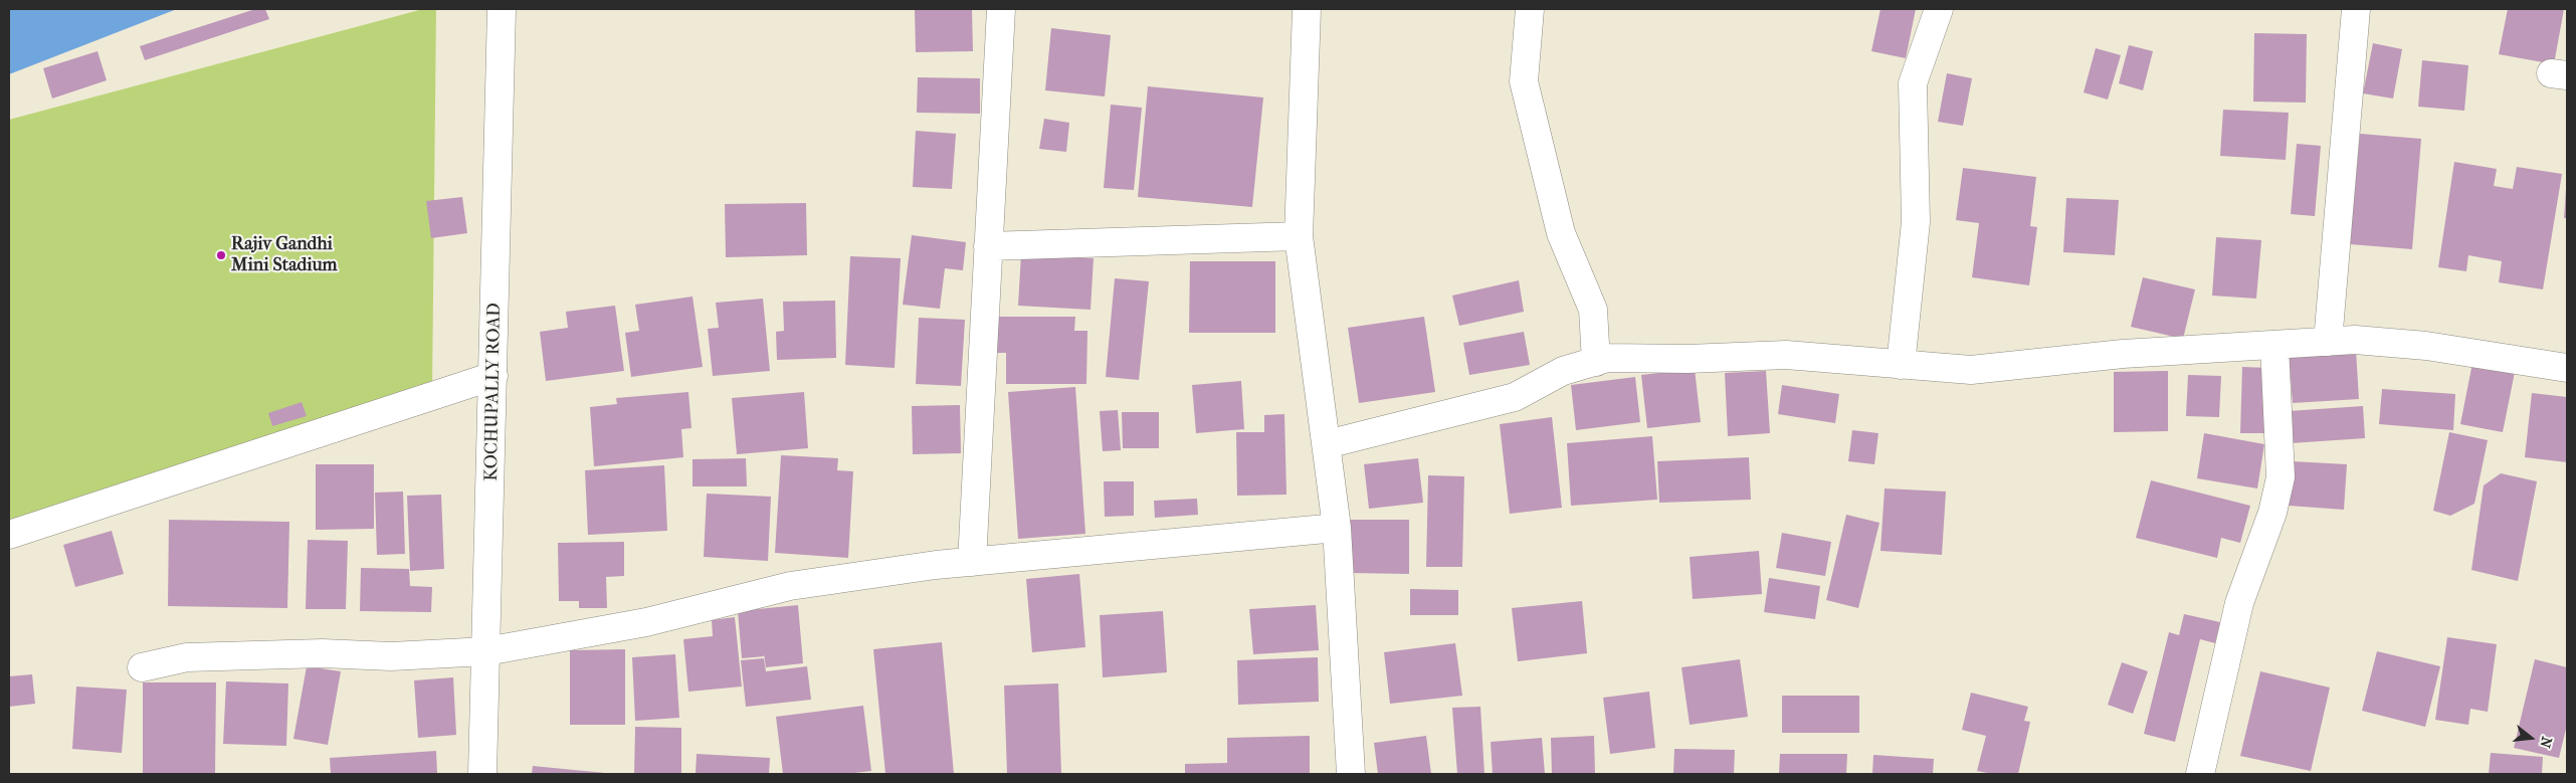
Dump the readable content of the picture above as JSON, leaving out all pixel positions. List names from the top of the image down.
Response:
{
  "streets": {
    "street": ["KOCHUPALLY ROAD"]
  },
  "places": ["Rajiv Gandhi Mini Stadium"],
  "north": "right"
}
